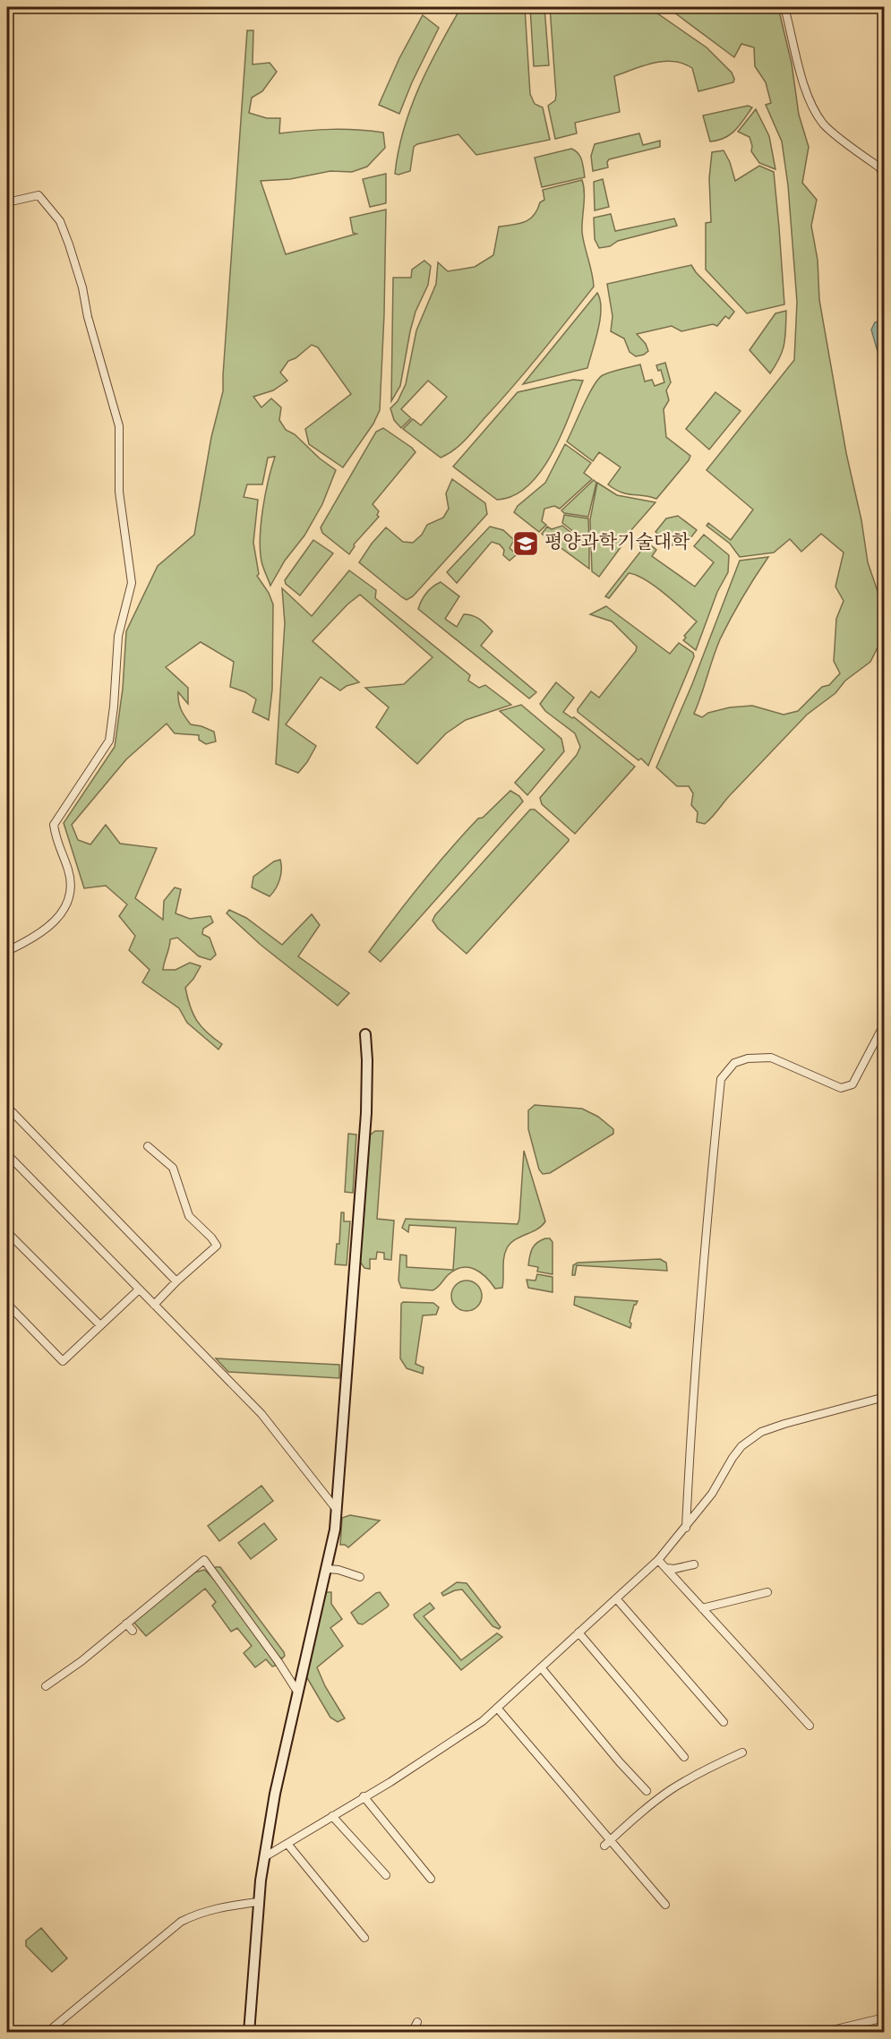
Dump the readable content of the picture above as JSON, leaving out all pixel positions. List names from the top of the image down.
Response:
{
  "places": {
    "school or university": ["평양과학기술대학"]
  }
}
